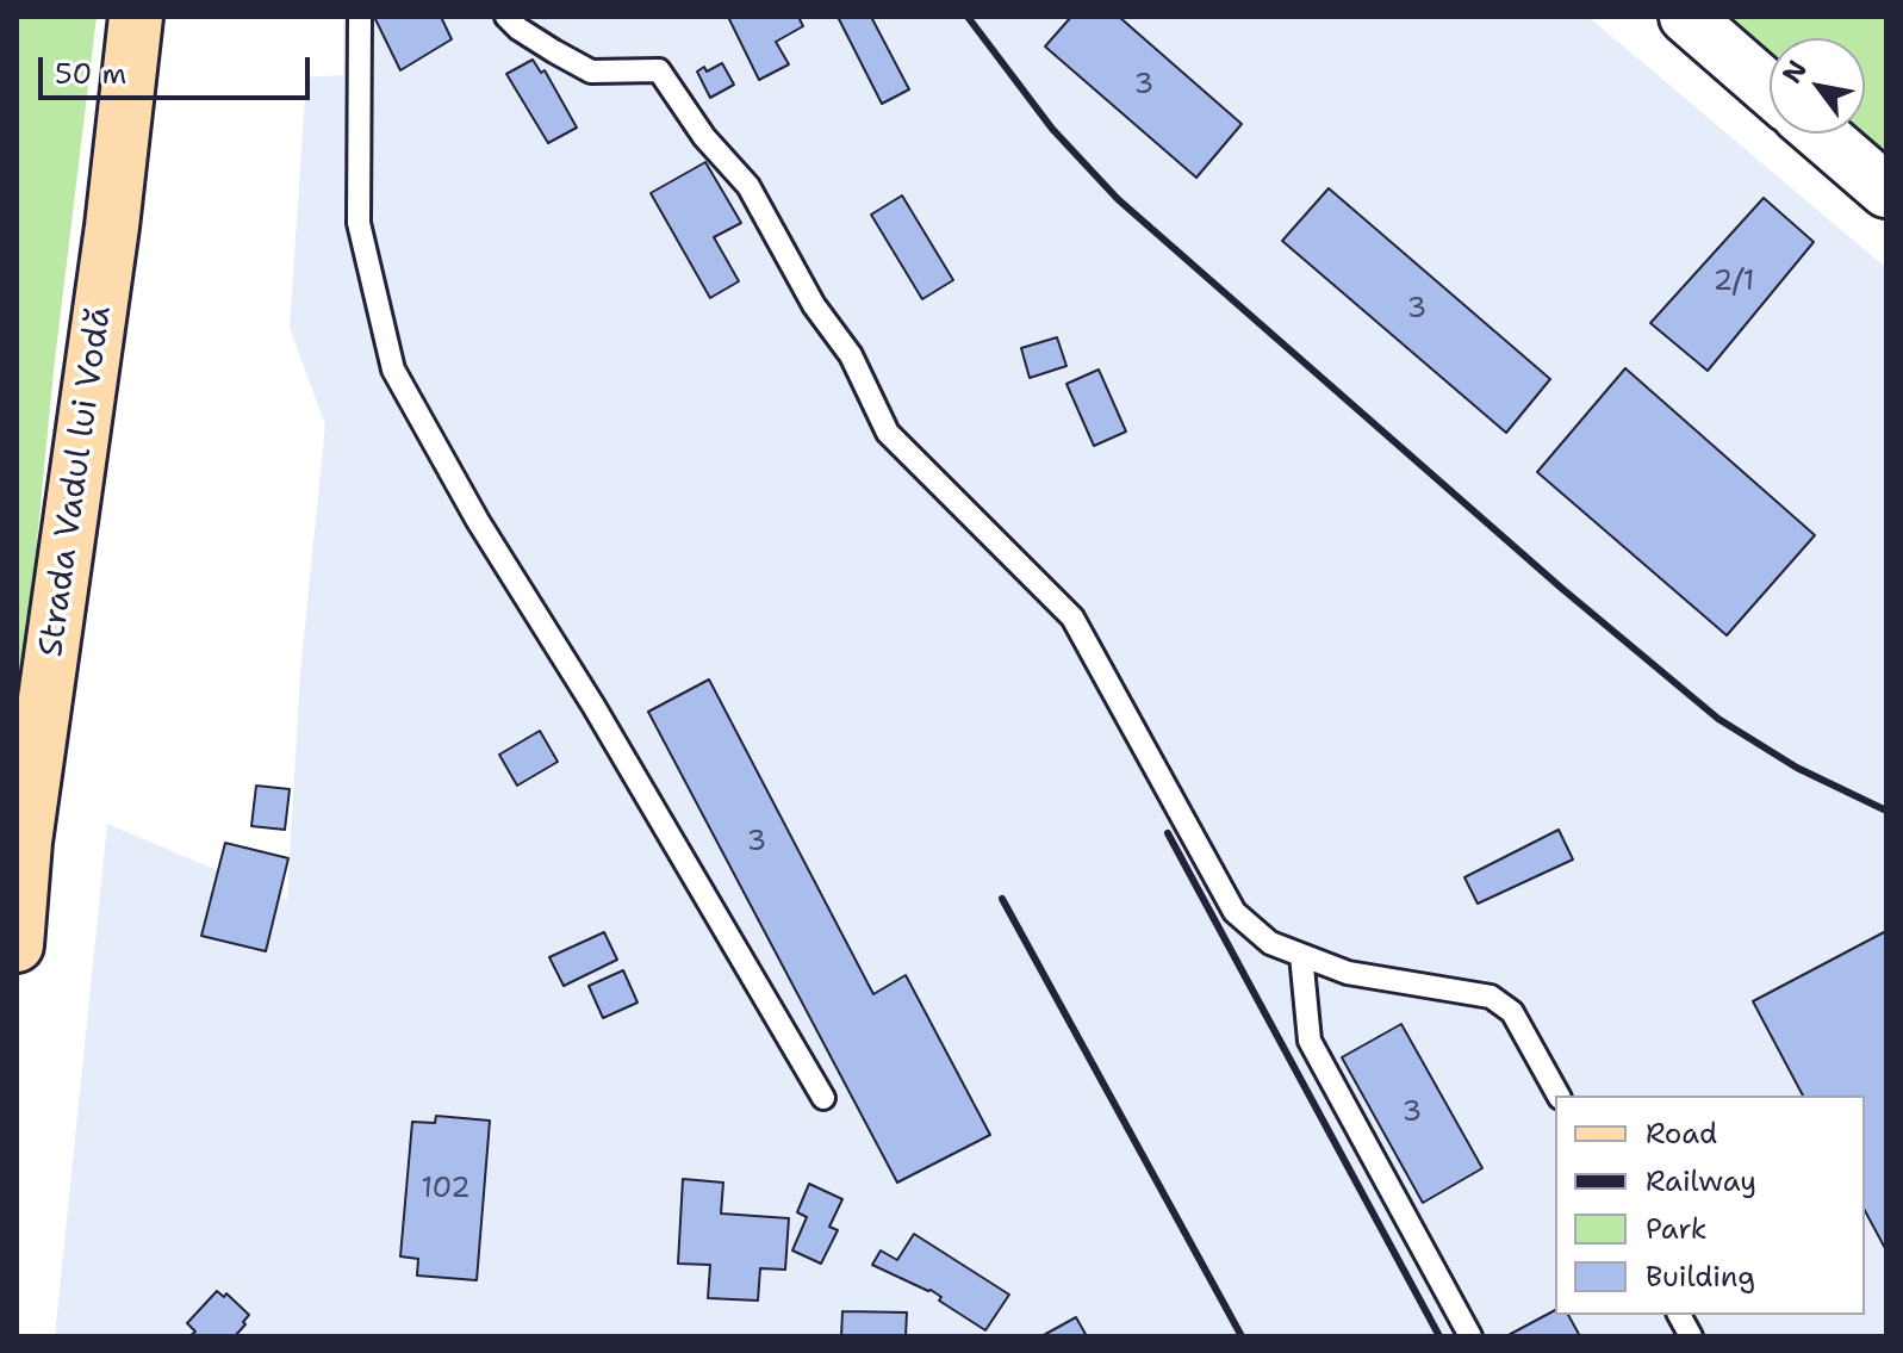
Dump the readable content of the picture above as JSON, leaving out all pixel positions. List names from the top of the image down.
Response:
{
  "streets": {
    "main road": ["Strada Vadul lui Vodă"]
  },
  "house_numbers": [
    "3",
    "2/1",
    "3",
    "3",
    "3",
    "102"
  ],
  "legend": [
    "Road",
    "Railway",
    "Park",
    "Building"
  ],
  "scale_bar": "50 m",
  "north": "top left"
}
